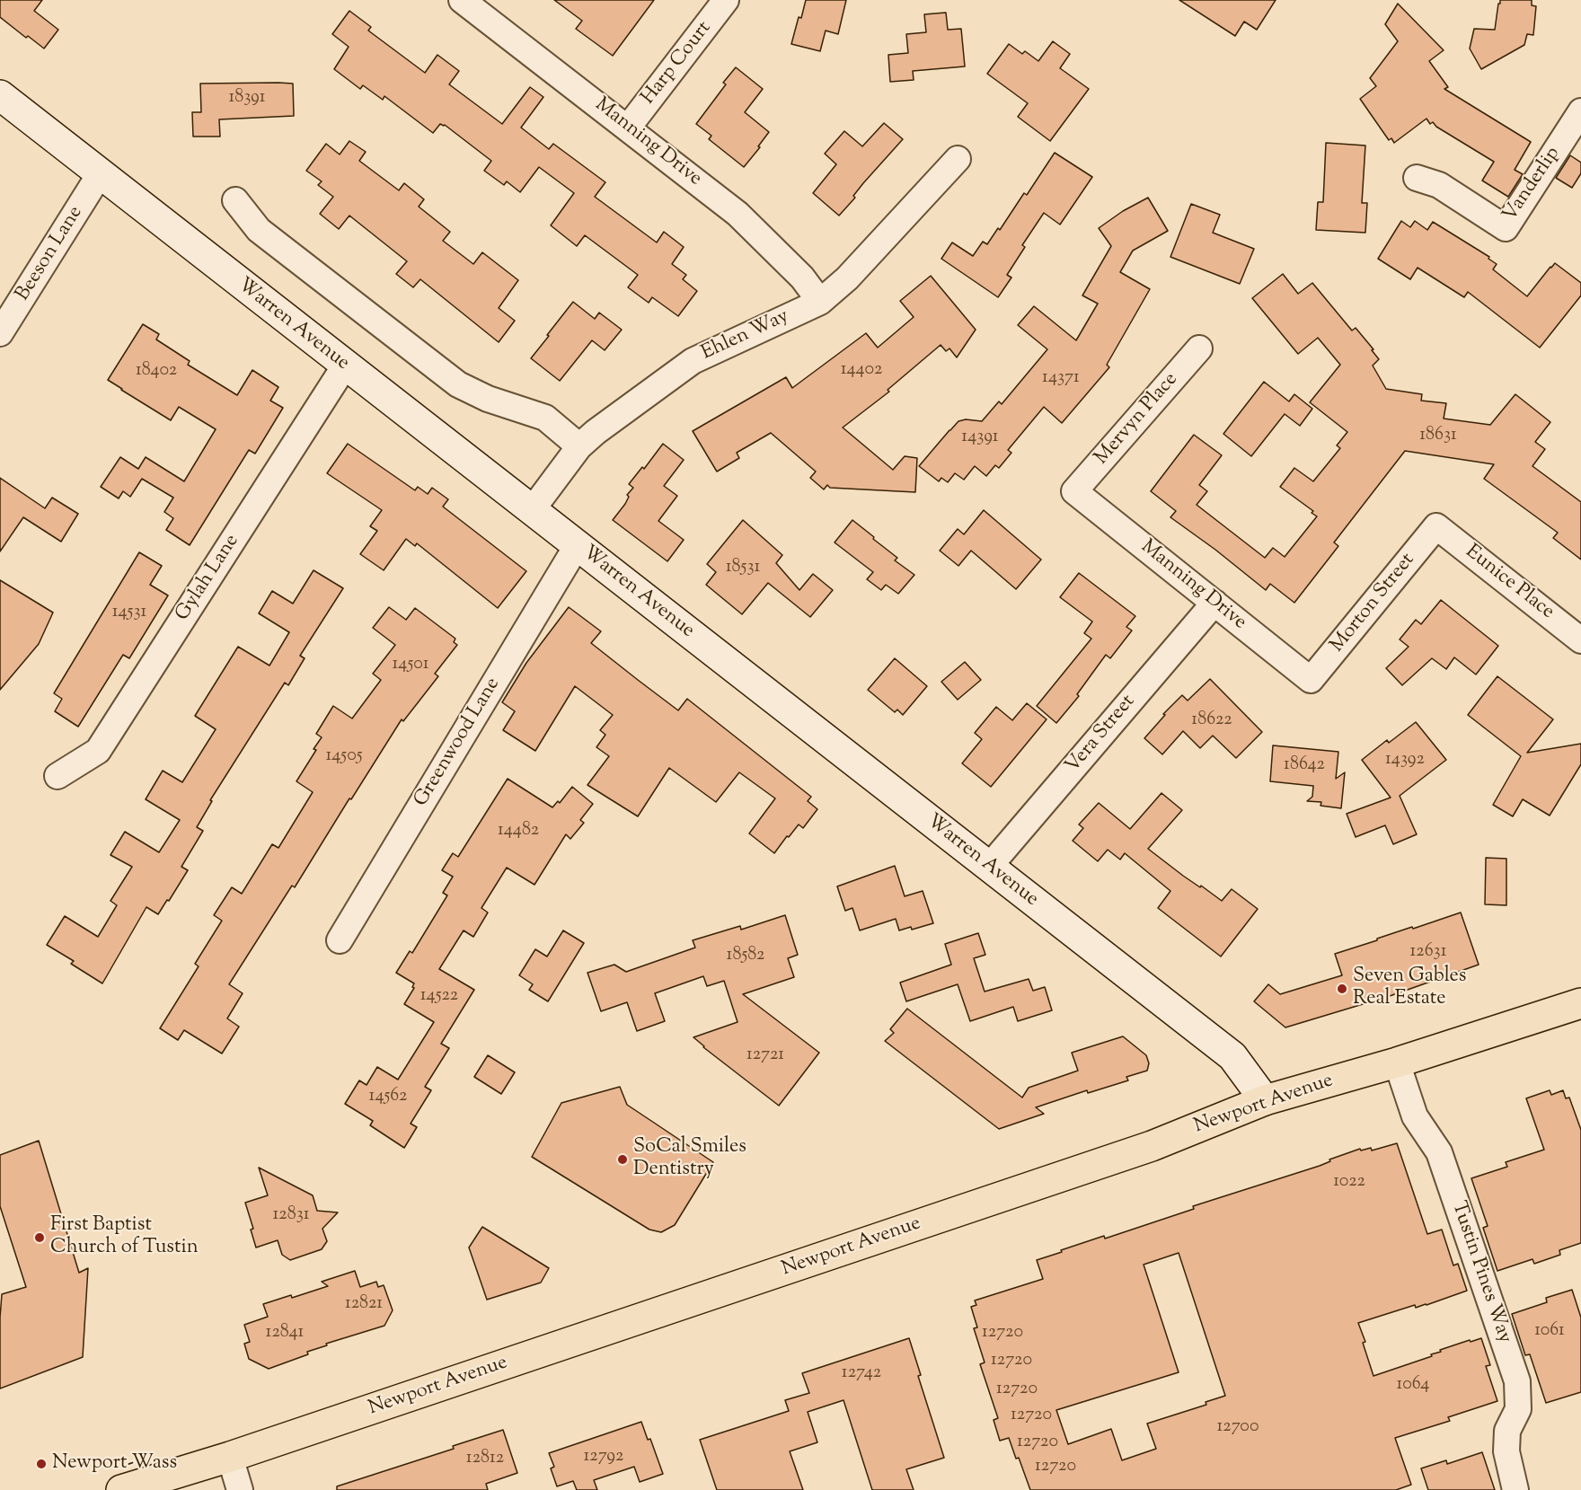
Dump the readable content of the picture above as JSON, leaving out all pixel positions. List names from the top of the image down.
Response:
{
  "streets": {
    "main road": ["Newport Avenue"],
    "street": [
      "Harp Court",
      "Manning Drive",
      "Vanderlip",
      "Beeson Lane",
      "Warren Avenue",
      "Ehlen Way",
      "Mervyn Place",
      "Gylah Lane",
      "Eunice Place",
      "Morton Street",
      "Vera Street",
      "Greenwood Lane",
      "Tustin Pines Way"
    ]
  },
  "crossings": [
    ["Harp Court", "Manning Drive"],
    ["Manning Drive", "Ehlen Way"],
    ["Manning Drive", "Mervyn Place"],
    ["Manning Drive", "Morton Street"],
    ["Manning Drive", "Vera Street"],
    ["Beeson Lane", "Warren Avenue"],
    ["Warren Avenue", "Ehlen Way"],
    ["Warren Avenue", "Gylah Lane"],
    ["Warren Avenue", "Vera Street"],
    ["Warren Avenue", "Greenwood Lane"],
    ["Warren Avenue", "Newport Avenue"],
    ["Eunice Place", "Morton Street"],
    ["Newport Avenue", "Tustin Pines Way"]
  ],
  "places": [
    "Seven Gables Real Estate",
    "SoCal Smiles Dentistry",
    "First Baptist Church of Tustin",
    "Newport-Wass"
  ],
  "house_numbers": [
    "18391",
    "14402",
    "18402",
    "14371",
    "18631",
    "14391",
    "18531",
    "14531",
    "14501",
    "18622",
    "14505",
    "14392",
    "18642",
    "14482",
    "12631",
    "18582",
    "14522",
    "12721",
    "14562",
    "1022",
    "12831",
    "12821",
    "1061",
    "12841",
    "12720",
    "12720",
    "12742",
    "1064",
    "12720",
    "12720",
    "12700",
    "12720",
    "12792",
    "12812",
    "12720"
  ]
}
